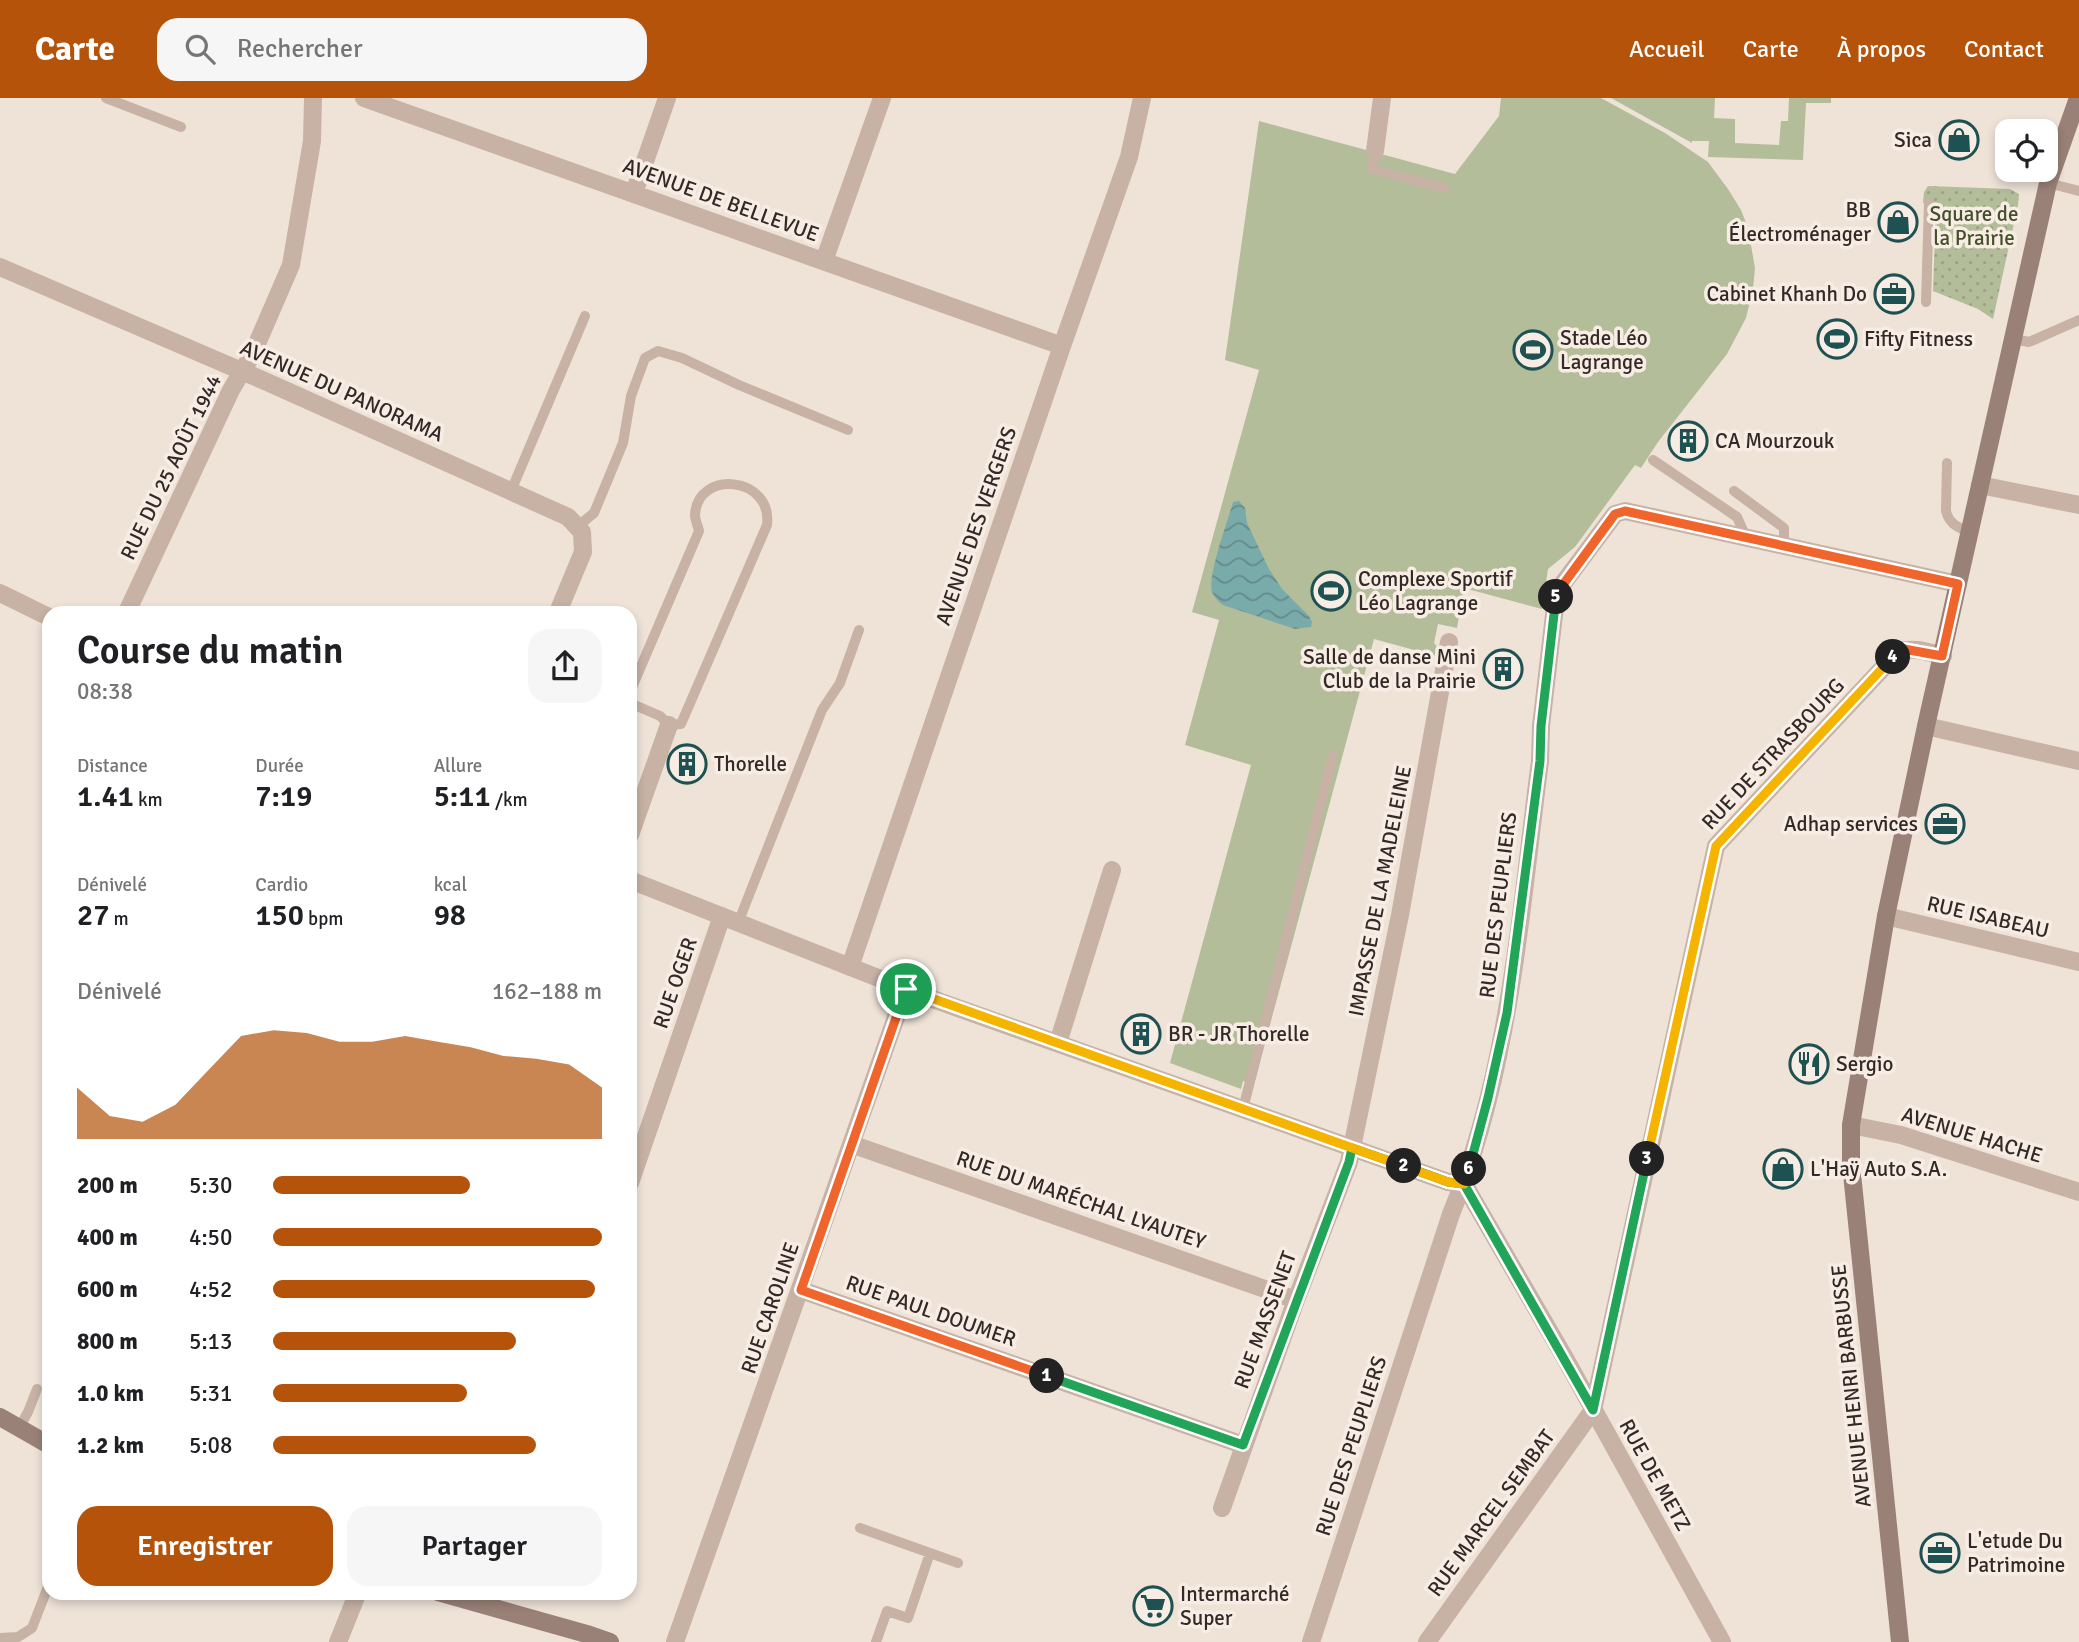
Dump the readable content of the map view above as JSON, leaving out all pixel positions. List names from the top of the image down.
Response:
{
  "streets": {
    "main road": ["AVENUE HENRI BARBUSSE"],
    "street": [
      "AVENUE DE BELLEVUE",
      "AVENUE DU PANORAMA",
      "RUE DU 25 AOÛT 1944",
      "AVENUE DES VERGERS",
      "RUE DE STRASBOURG",
      "IMPASSE DE LA MADELEINE",
      "RUE DES PEUPLIERS",
      "RUE ISABEAU",
      "RUE OGER",
      "AVENUE HACHE",
      "RUE DU MARÉCHAL LYAUTEY",
      "RUE CAROLINE",
      "RUE PAUL DOUMER",
      "RUE MASSENET",
      "RUE DE METZ",
      "RUE MARCEL SEMBAT"
    ]
  },
  "crossings": [
    ["AVENUE DE BELLEVUE", "AVENUE DES VERGERS"],
    ["AVENUE DU PANORAMA", "RUE DU 25 AOÛT 1944"],
    ["RUE DE STRASBOURG", "AVENUE HENRI BARBUSSE"],
    ["RUE DE STRASBOURG", "RUE DE METZ"],
    ["RUE DE STRASBOURG", "RUE MARCEL SEMBAT"],
    ["IMPASSE DE LA MADELEINE", "RUE MASSENET"],
    ["RUE DES PEUPLIERS", "AVENUE HENRI BARBUSSE"],
    ["RUE DES PEUPLIERS", "RUE DE METZ"],
    ["RUE ISABEAU", "AVENUE HENRI BARBUSSE"],
    ["AVENUE HACHE", "AVENUE HENRI BARBUSSE"],
    ["RUE DU MARÉCHAL LYAUTEY", "RUE CAROLINE"],
    ["RUE DU MARÉCHAL LYAUTEY", "RUE MASSENET"],
    ["RUE CAROLINE", "RUE PAUL DOUMER"],
    ["RUE PAUL DOUMER", "RUE MASSENET"],
    ["RUE DE METZ", "RUE MARCEL SEMBAT"]
  ],
  "parks": ["Square de la Prairie"],
  "places": {
    "shop": ["Sica", "BB Électroménager", "L'Haÿ Auto S.A."],
    "office": ["Cabinet Khanh Do", "Adhap services", "L'etude Du Patrimoine"],
    "sports": ["Fifty Fitness", "Stade Léo Lagrange", "Complexe Sportif Léo Lagrange"],
    "building": [
      "CA Mourzouk",
      "Salle de danse Mini Club de la Prairie",
      "Thorelle",
      "BR - JR Thorelle"
    ],
    "restaurant": ["Sergio"],
    "supermarket": ["Intermarché Super"]
  },
  "page": {
    "header": "Carte",
    "search": "Rechercher",
    "nav": [
      "Accueil",
      "Carte",
      "À propos",
      "Contact"
    ],
    "pins": [
      "5",
      "4",
      "3",
      "2",
      "6",
      "1"
    ],
    "heading": ["Course du matin", "08:38"],
    "stats": [
      ["Distance", "1.41 km"],
      ["Durée", "7:19"],
      ["Allure", "5:11 /km"],
      ["Dénivelé", "27 m"],
      ["Cardio", "150 bpm"],
      ["kcal", "98"]
    ],
    "chart": ["Dénivelé", "162–188 m"],
    "list": [
      {
        "name": "200 m",
        "note": "5:30"
      },
      {
        "name": "400 m",
        "note": "4:50"
      },
      {
        "name": "600 m",
        "note": "4:52"
      },
      {
        "name": "800 m",
        "note": "5:13"
      },
      {
        "name": "1.0 km",
        "note": "5:31"
      },
      {
        "name": "1.2 km",
        "note": "5:08"
      }
    ],
    "buttons": ["Enregistrer", "Partager"]
  }
}
